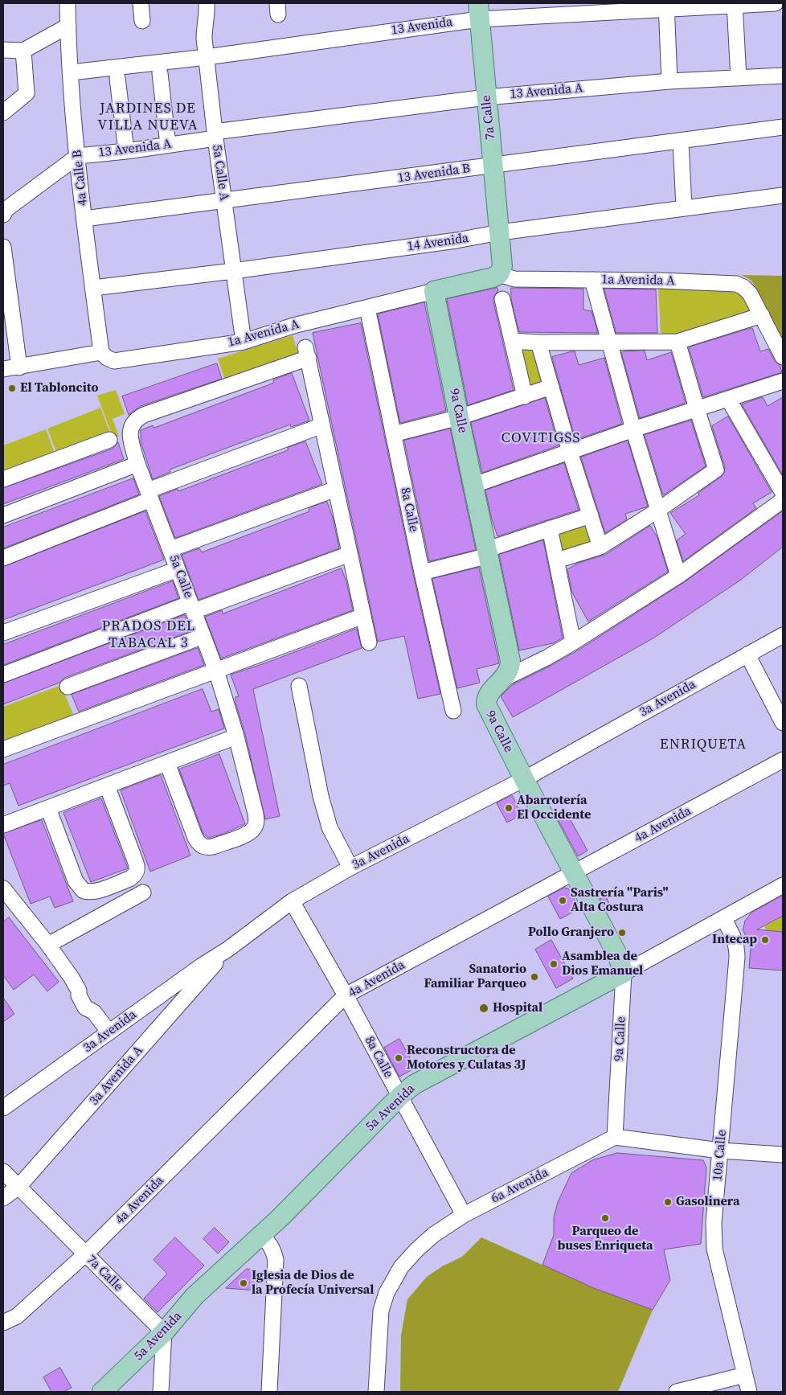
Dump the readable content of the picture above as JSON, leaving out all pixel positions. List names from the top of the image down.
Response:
{
  "streets": {
    "main road": [
      "7a Calle",
      "1a Avenida A",
      "9a Calle",
      "5a Avenida"
    ],
    "street": [
      "13 Avenida",
      "13 Avenida A",
      "5a Calle A",
      "13 Avenida B",
      "4a Calle B",
      "14 Avenida",
      "8a Calle",
      "5a Calle",
      "3a Avenida",
      "4a Avenida",
      "3a Avenida A",
      "10a Calle",
      "6a Avenida"
    ]
  },
  "crossings": [
    ["13 Avenida", "7a Calle"],
    ["13 Avenida", "5a Calle A"],
    ["13 Avenida", "4a Calle B"],
    ["13 Avenida A", "7a Calle"],
    ["13 Avenida A", "5a Calle A"],
    ["13 Avenida A", "4a Calle B"],
    ["7a Calle", "13 Avenida B"],
    ["7a Calle", "14 Avenida"],
    ["7a Calle", "4a Avenida"],
    ["7a Calle", "3a Avenida A"],
    ["7a Calle", "5a Avenida"],
    ["5a Calle A", "13 Avenida B"],
    ["5a Calle A", "14 Avenida"],
    ["5a Calle A", "1a Avenida A"],
    ["13 Avenida B", "4a Calle B"],
    ["4a Calle B", "14 Avenida"],
    ["4a Calle B", "1a Avenida A"],
    ["1a Avenida A", "9a Calle"],
    ["1a Avenida A", "8a Calle"],
    ["9a Calle", "3a Avenida"],
    ["9a Calle", "4a Avenida"],
    ["9a Calle", "5a Avenida"],
    ["9a Calle", "6a Avenida"],
    ["8a Calle", "3a Avenida"],
    ["8a Calle", "4a Avenida"],
    ["8a Calle", "5a Avenida"],
    ["8a Calle", "6a Avenida"],
    ["3a Avenida", "3a Avenida A"],
    ["5a Avenida", "10a Calle"]
  ],
  "districts": [
    "JARDINES DE VILLA NUEVA",
    "COVITIGSS",
    "PRADOS DEL TABACAL 3",
    "ENRIQUETA"
  ],
  "places": [
    "El Tabloncito",
    "Abarrotería El Occidente",
    "Sastrería \"Paris\" Alta Costura",
    "Pollo Granjero",
    "Intecap",
    "Asamblea de Dios Emanuel",
    "Sanatorio Familiar Parqueo",
    "Hospital",
    "Reconstructora de Motores y Culatas 3J",
    "Gasolinera",
    "Parqueo de buses Enriqueta",
    "Iglesia de Dios de la Profecía Universal"
  ]
}
